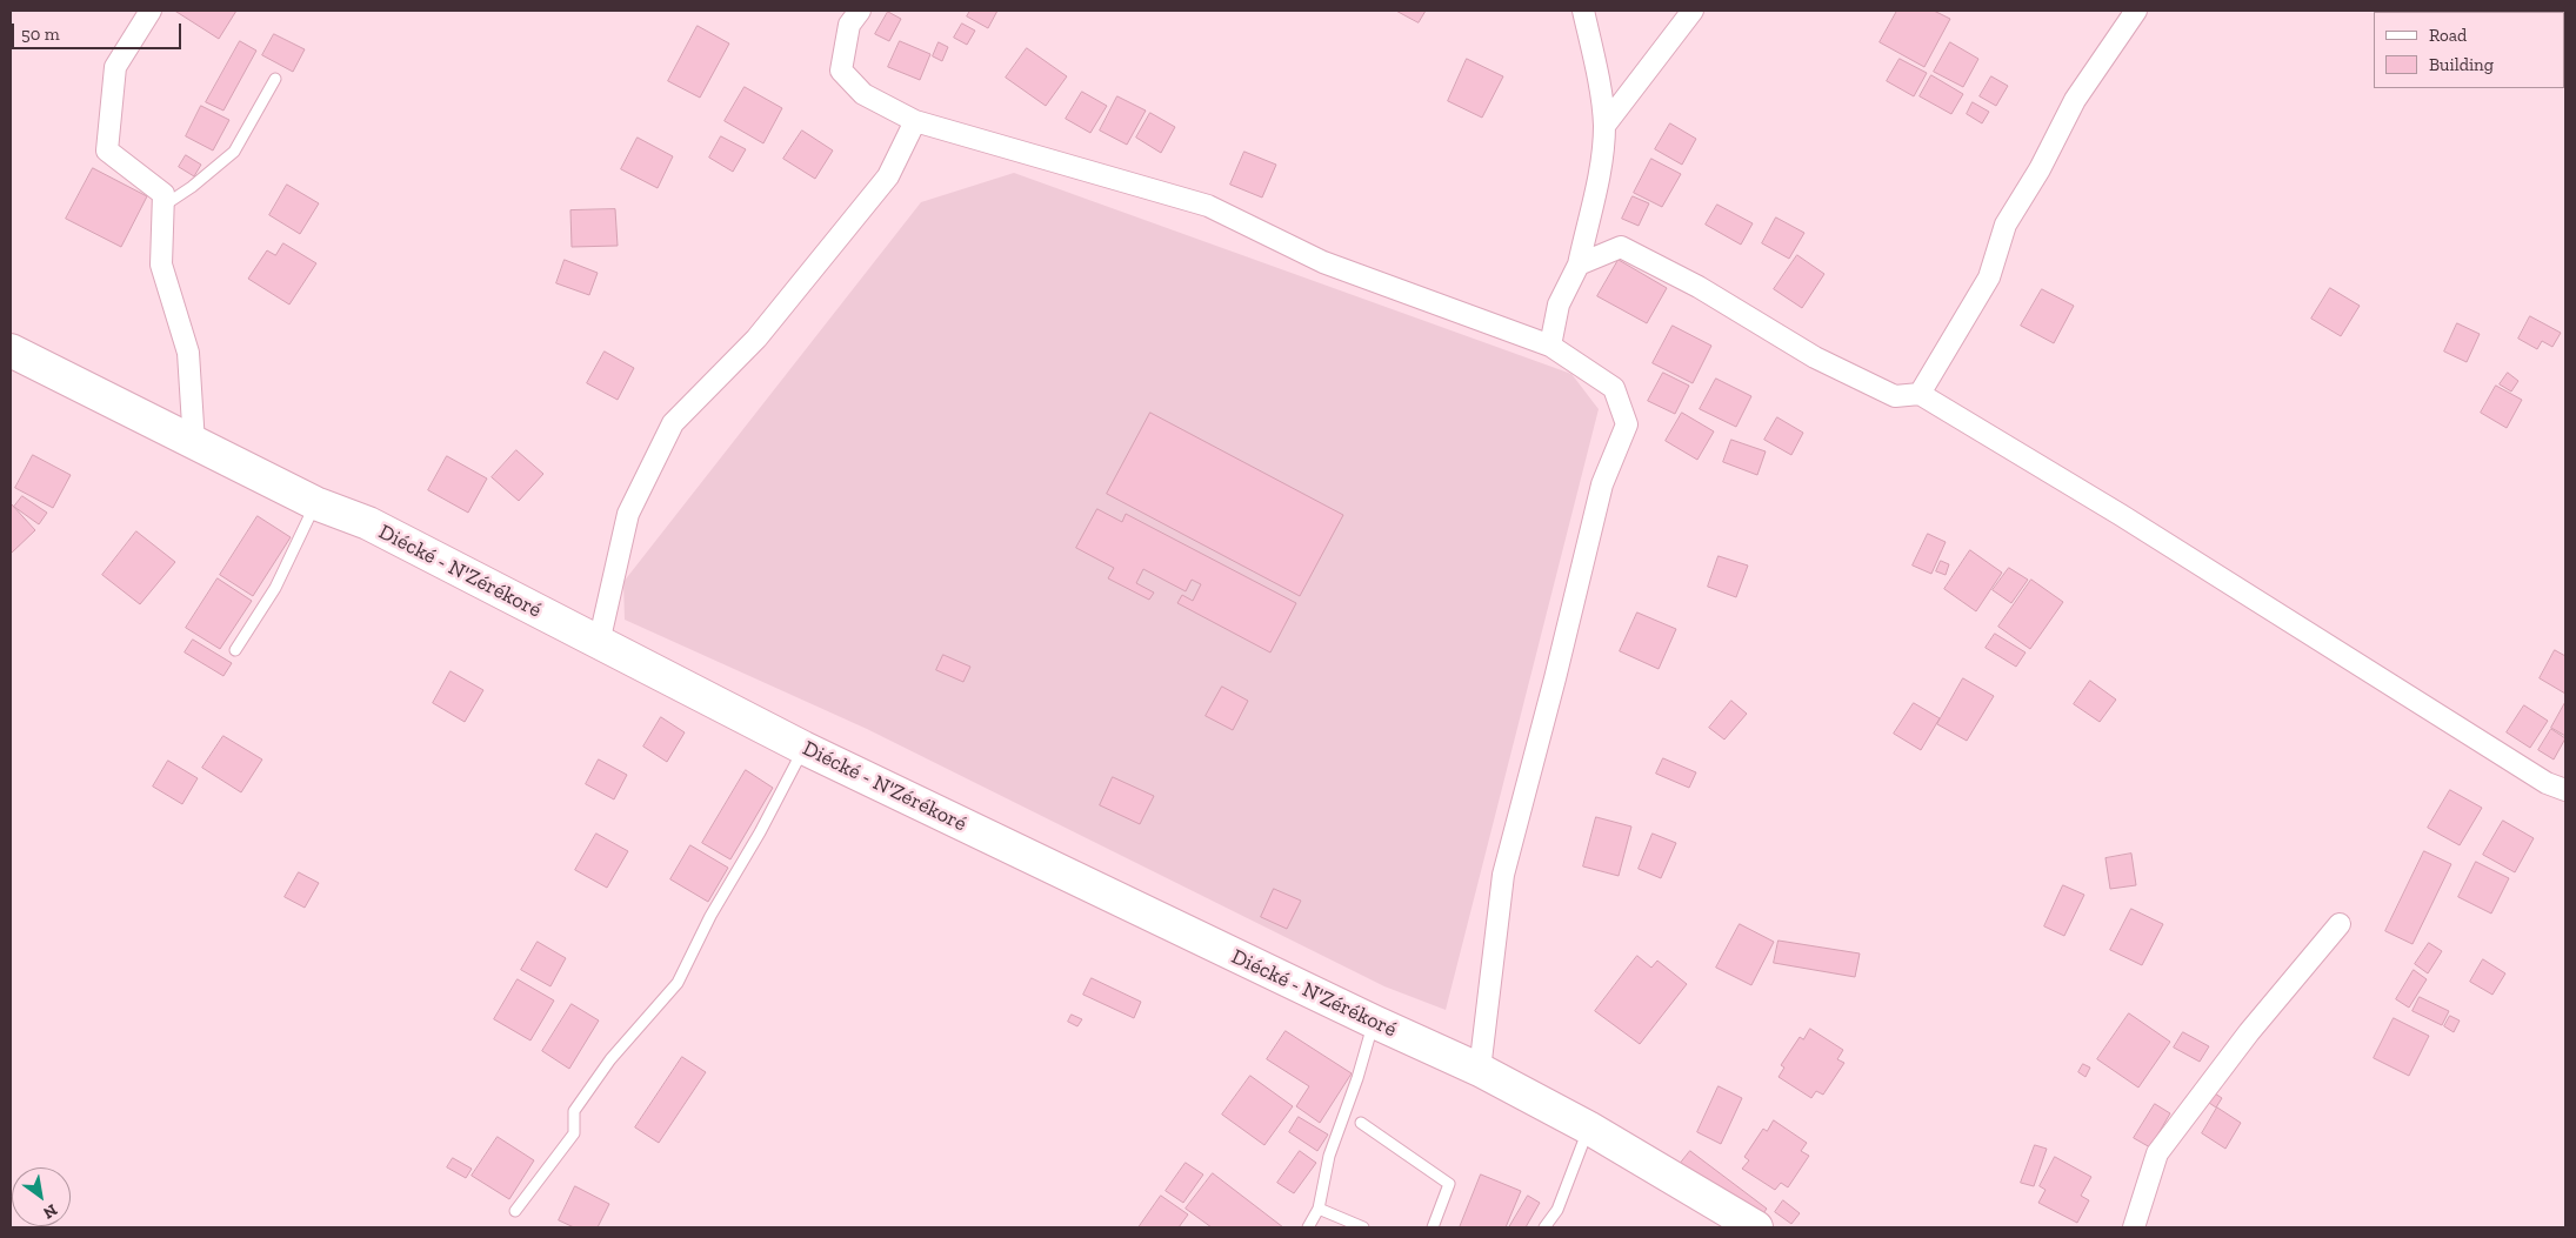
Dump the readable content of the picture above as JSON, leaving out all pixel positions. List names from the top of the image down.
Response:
{
  "streets": {
    "highway": ["Diécké - N'Zérékoré"]
  },
  "legend": ["Road", "Building"],
  "scale_bar": "50 m",
  "north": "bottom right"
}
